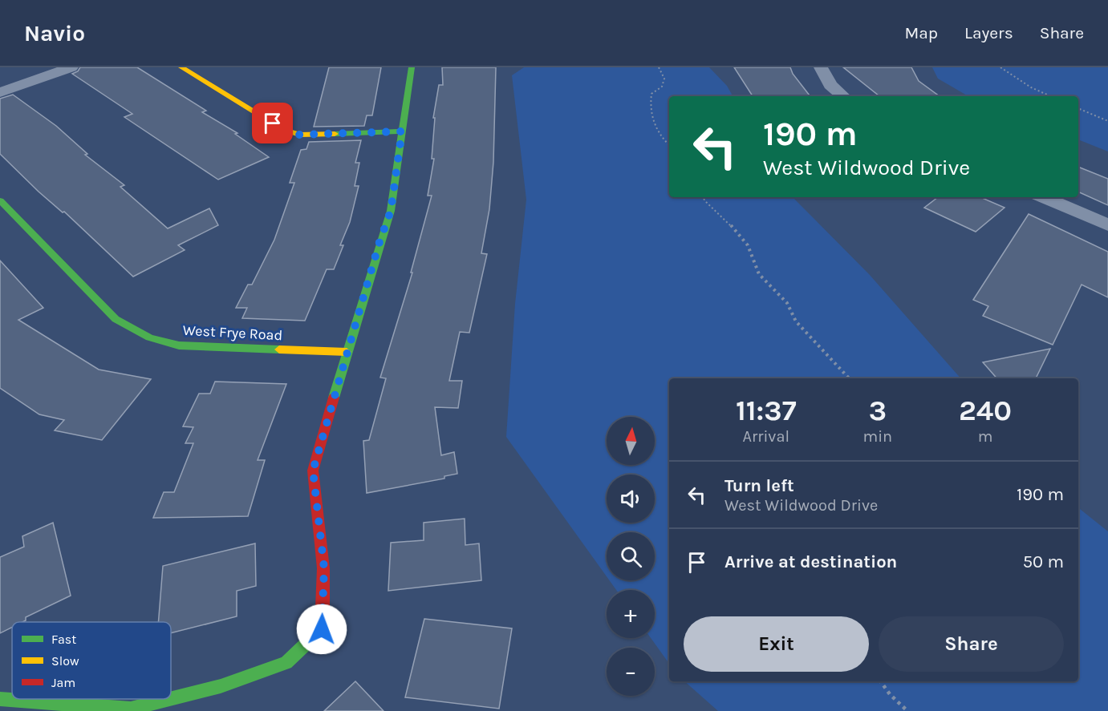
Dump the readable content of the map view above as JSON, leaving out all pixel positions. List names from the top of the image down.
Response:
{
  "streets": {
    "street": ["West Frye Road"]
  },
  "legend": ["Fast", "Slow", "Jam"],
  "north": "top",
  "page": {
    "header": "Navio",
    "nav": ["Map", "Layers", "Share"],
    "turn": ["190 m", "West Wildwood Drive"],
    "eta": [
      "11:37",
      "Arrival",
      "3",
      "min",
      "240",
      "m"
    ],
    "map_buttons": ["+", "−"],
    "list": [
      {
        "name": "Turn left",
        "note": "West Wildwood Drive",
        "value": "190 m"
      },
      {
        "name": "Arrive at destination",
        "value": "50 m"
      }
    ],
    "buttons": ["Exit", "Share"]
  }
}
